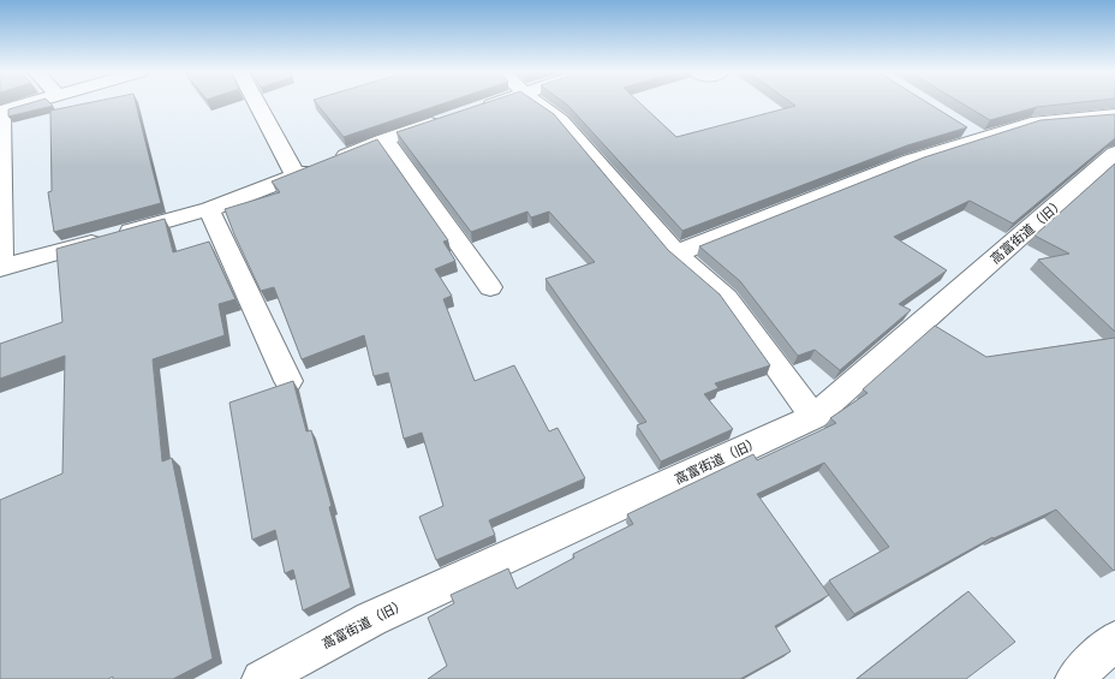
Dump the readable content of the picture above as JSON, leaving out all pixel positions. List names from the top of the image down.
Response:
{
  "streets": {
    "street": ["高富街道（旧）"]
  }
}
